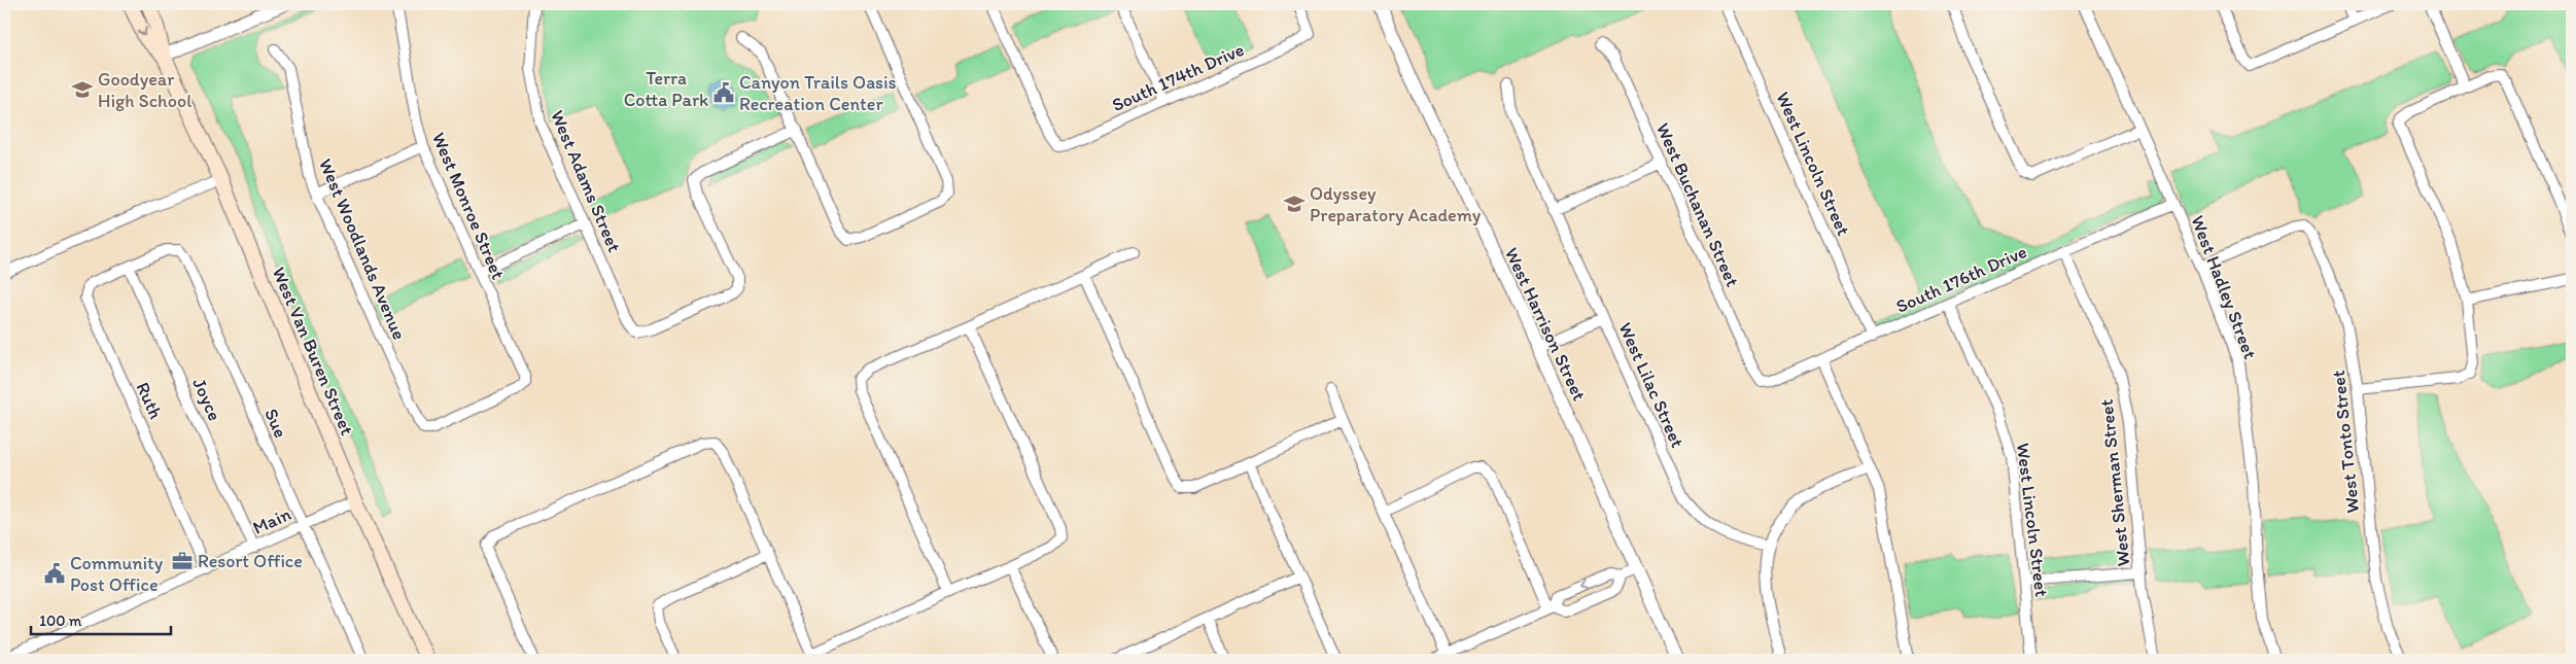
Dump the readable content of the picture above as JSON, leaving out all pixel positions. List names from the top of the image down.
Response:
{
  "streets": {
    "main road": ["West Van Buren Street"],
    "street": [
      "South 174th Drive",
      "West Lincoln Street",
      "West Adams Street",
      "West Buchanan Street",
      "West Monroe Street",
      "West Woodlands Avenue",
      "South 176th Drive",
      "West Hadley Street",
      "West Harrison Street",
      "West Lilac Street",
      "Joyce",
      "Ruth",
      "Sue",
      "West Tonto Street",
      "West Sherman Street",
      "Main"
    ]
  },
  "crossings": [
    ["West Lincoln Street", "South 176th Drive"],
    ["West Buchanan Street", "South 176th Drive"],
    ["West Monroe Street", "West Woodlands Avenue"],
    ["South 176th Drive", "West Hadley Street"],
    ["South 176th Drive", "West Sherman Street"],
    ["West Hadley Street", "West Tonto Street"],
    ["West Van Buren Street", "Main"],
    ["Joyce", "Ruth"],
    ["Joyce", "Sue"],
    ["Joyce", "Main"],
    ["Ruth", "Sue"],
    ["Ruth", "Main"],
    ["Sue", "Main"]
  ],
  "parks": ["Terra Cotta Park"],
  "places": {
    "school or university": ["Goodyear High School", "Odyssey Preparatory Academy"],
    "public building": ["Canyon Trails Oasis Recreation Center", "Community Post Office"],
    "office": ["Resort Office"]
  },
  "scale_bar": "100 m"
}
